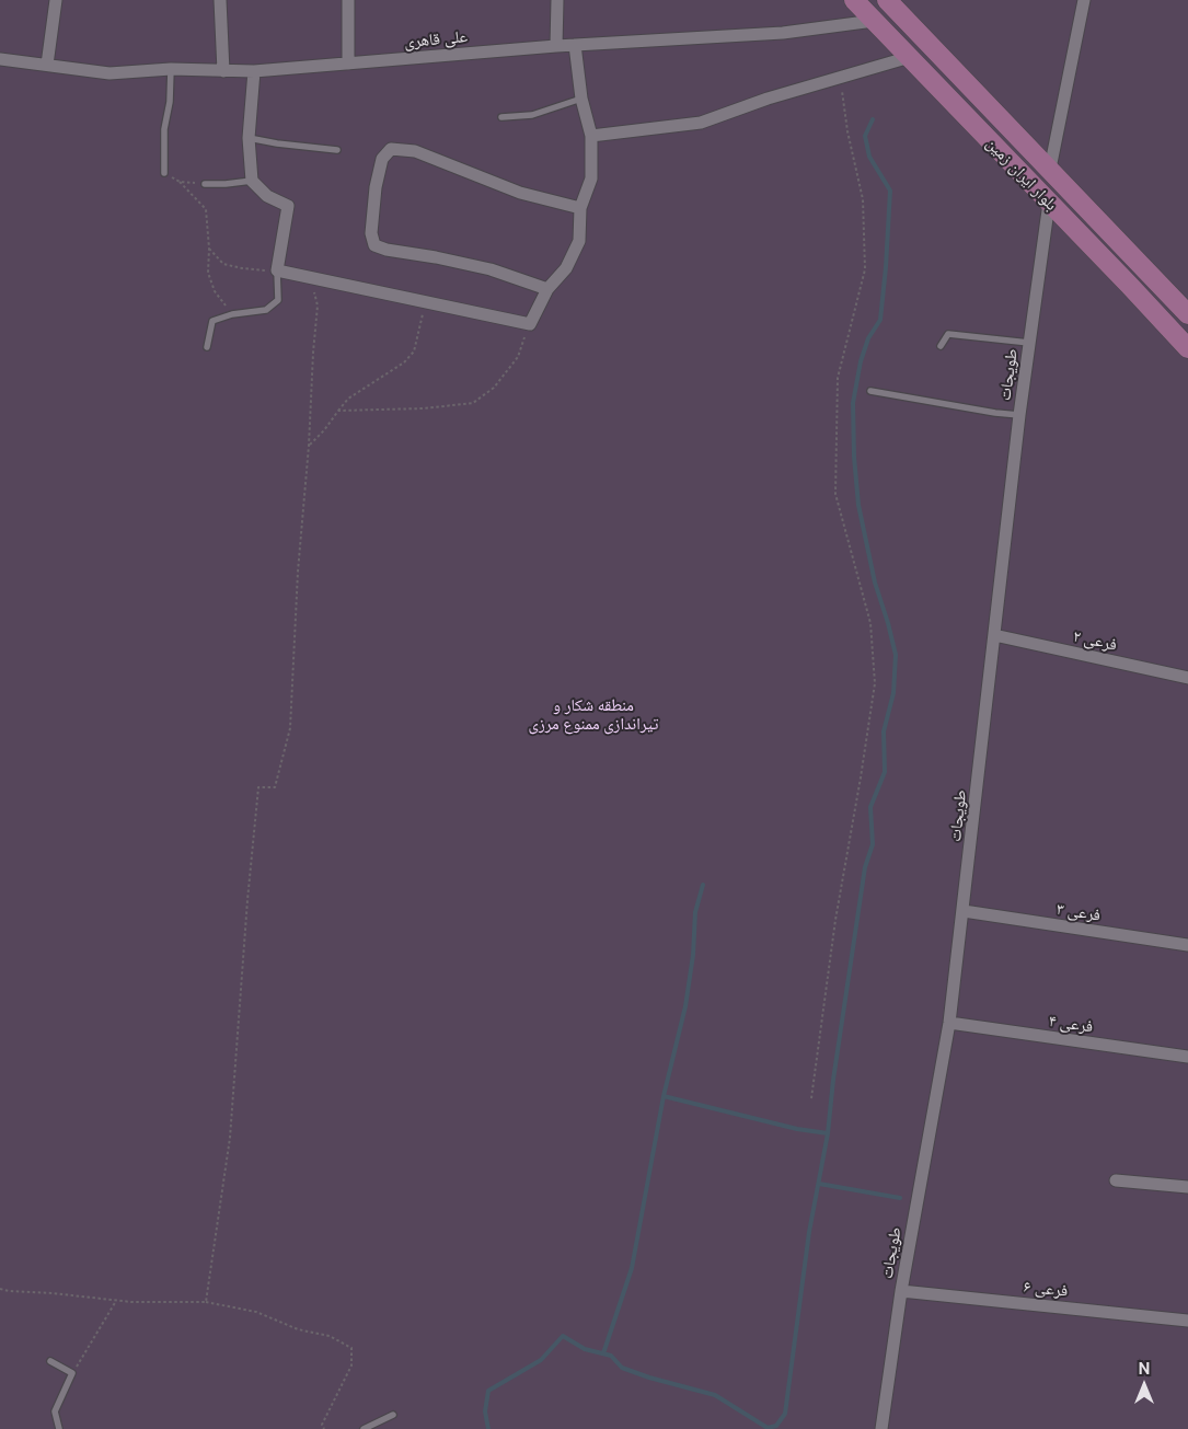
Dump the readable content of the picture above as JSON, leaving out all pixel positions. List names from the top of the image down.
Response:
{
  "streets": {
    "main road": ["بلوار ایران زمین"],
    "street": [
      "علی قاهری",
      "طویجات",
      "فرعی ۲",
      "فرعی ۳",
      "فرعی ۴",
      "فرعی ۶"
    ]
  },
  "crossings": [
    ["علی قاهری", "بلوار ایران زمین"],
    ["بلوار ایران زمین", "طویجات"],
    ["طویجات", "فرعی ۲"],
    ["طویجات", "فرعی ۳"],
    ["طویجات", "فرعی ۴"],
    ["طویجات", "فرعی ۶"]
  ],
  "parks": ["منطقه شکار و تیراندازی ممنوع مرزی"],
  "north": "top"
}
